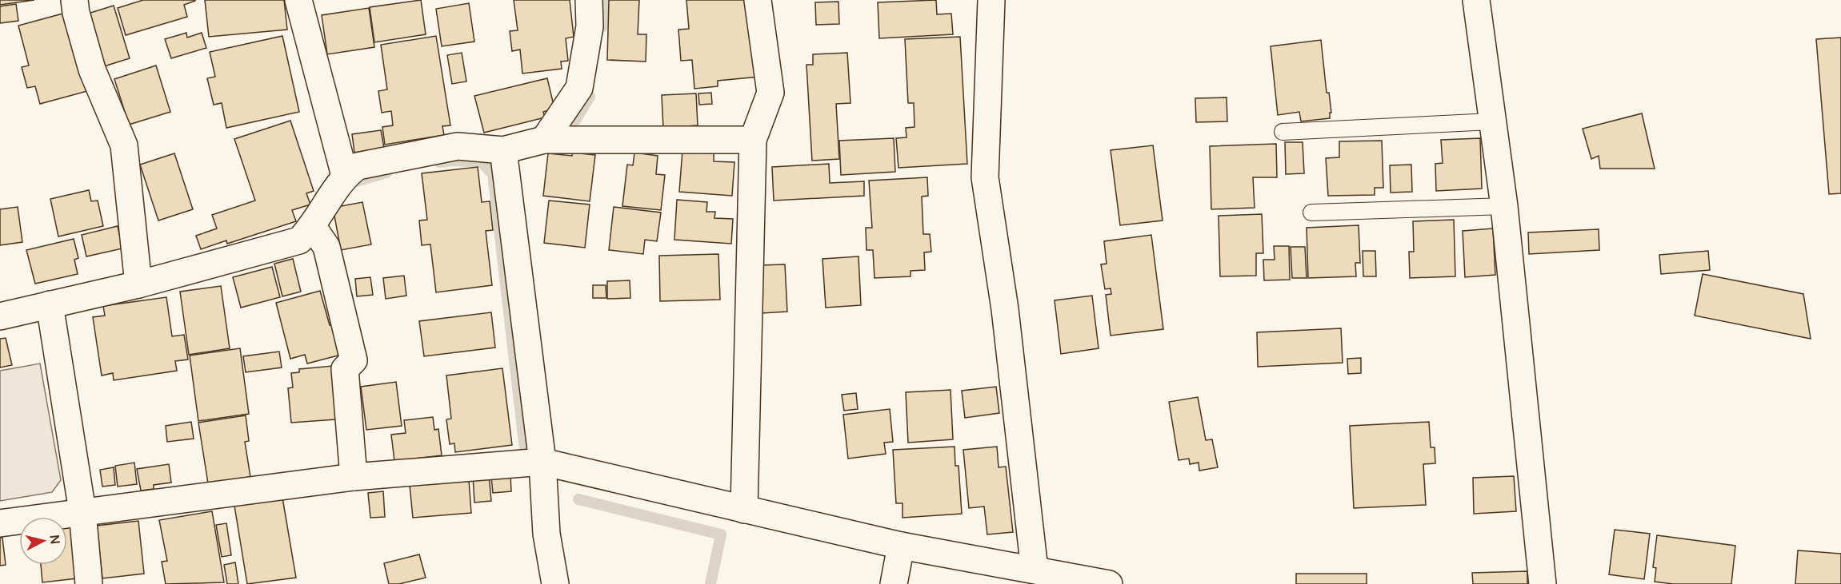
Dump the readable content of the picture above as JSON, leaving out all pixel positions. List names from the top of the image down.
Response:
{
  "north": "right"
}
